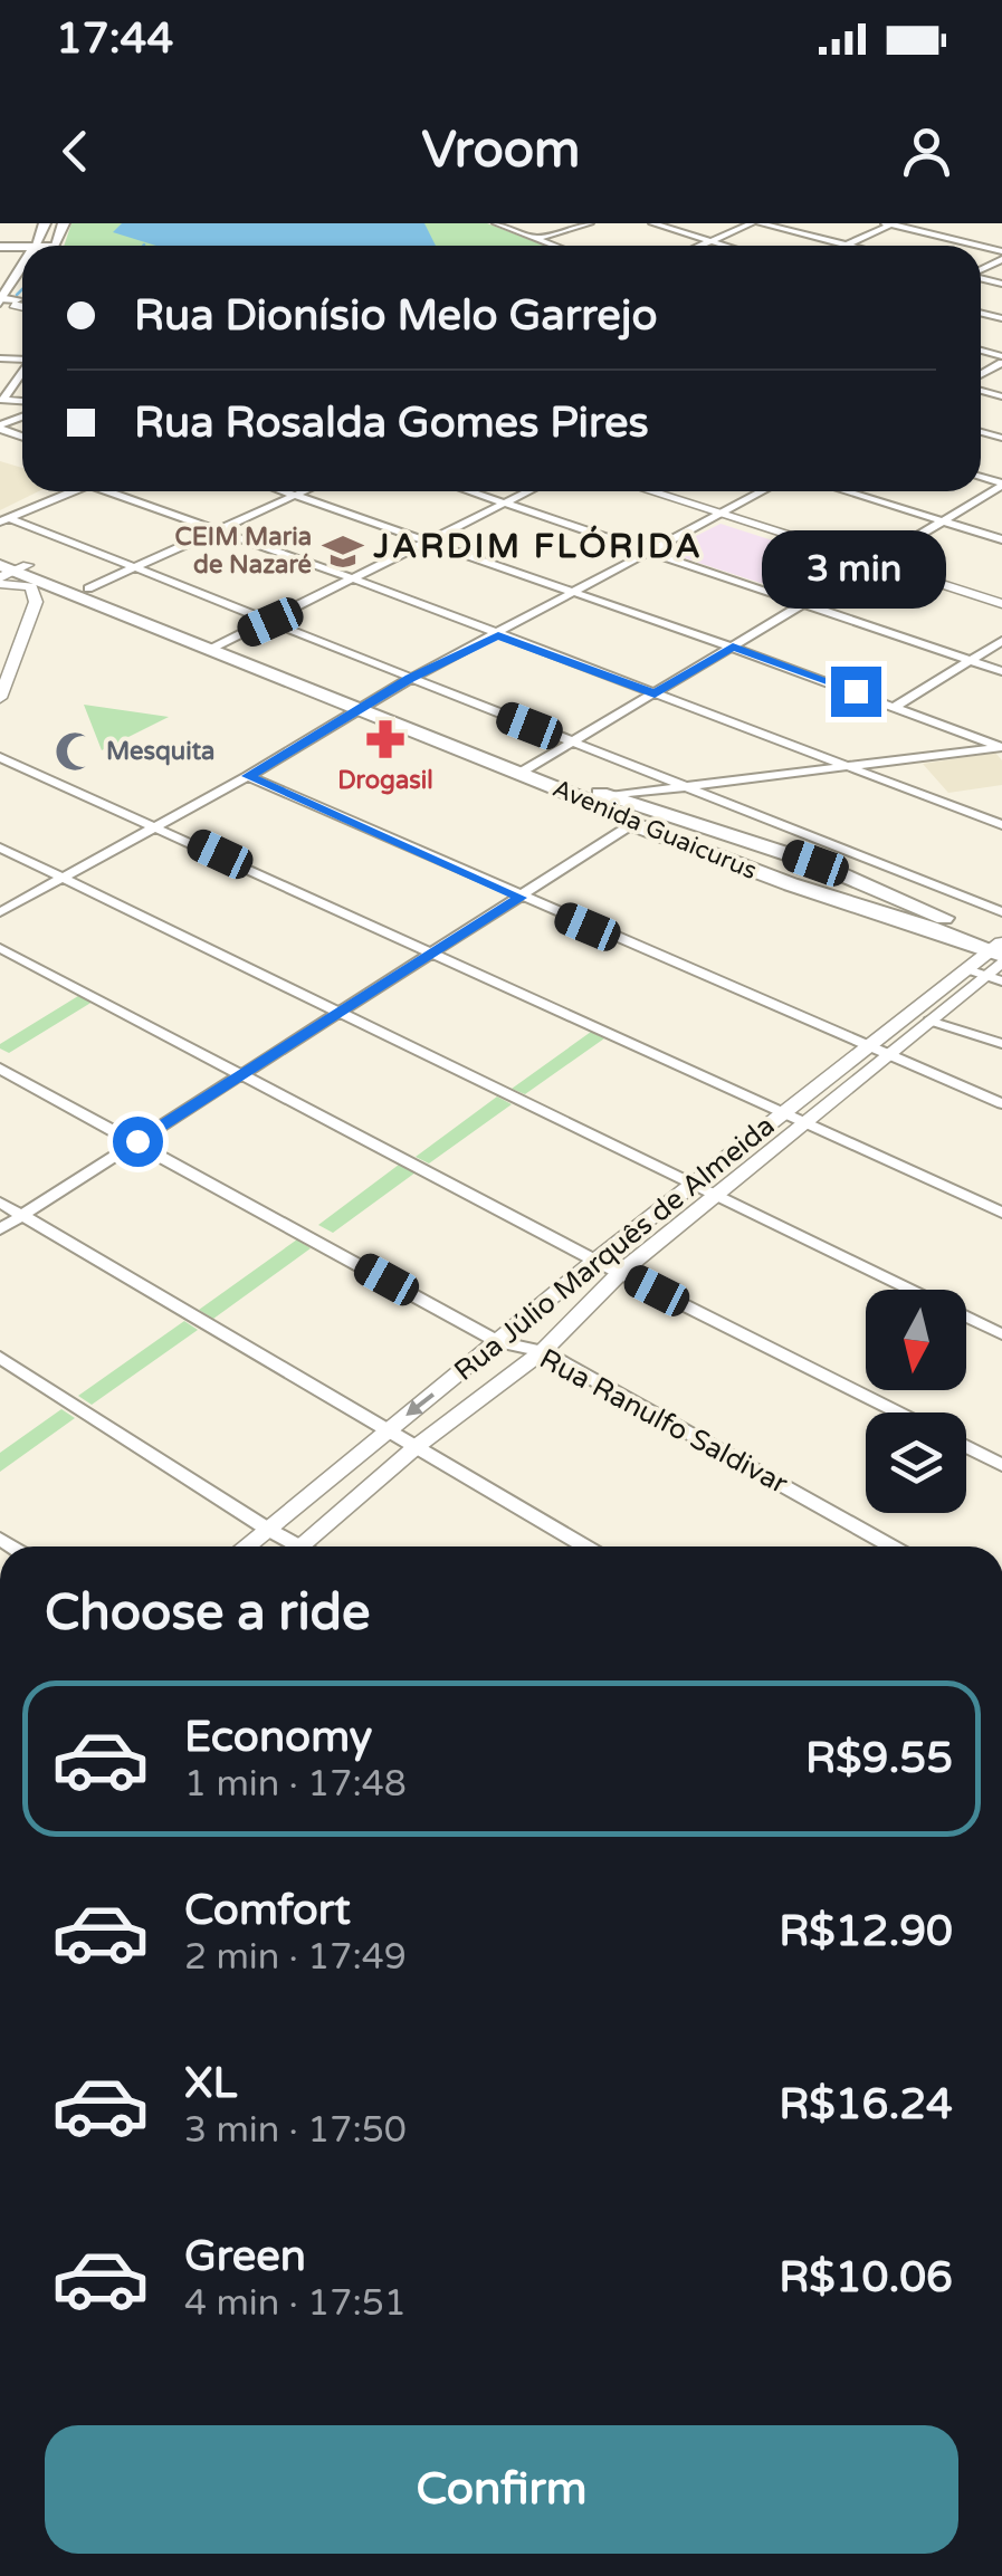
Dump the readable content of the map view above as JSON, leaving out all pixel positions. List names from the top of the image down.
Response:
{
  "streets": {
    "main road": ["Avenida Guaicurus"],
    "street": ["Rua Júlio Marquês de Almeida", "Rua Ranulfo Saldivar"]
  },
  "crossings": [
    ["Avenida Guaicurus", "Rua Júlio Marquês de Almeida"],
    ["Rua Júlio Marquês de Almeida", "Rua Ranulfo Saldivar"]
  ],
  "districts": ["JARDIM FLÓRIDA"],
  "places": {
    "school or university": ["CEIM Maria de Nazaré"],
    "pharmacy": ["Drogasil"],
    "mosque": ["Mesquita"]
  },
  "north": "bottom",
  "page": {
    "status": "17:44",
    "header": "Vroom",
    "banner": ["Rua Dionísio Melo Garrejo", "Rua Rosalda Gomes Pires"],
    "bubble": "3 min",
    "heading": "Choose a ride",
    "list": [
      {
        "name": "Economy",
        "note": "1 min · 17:48",
        "value": "R$9.55"
      },
      {
        "name": "Comfort",
        "note": "2 min · 17:49",
        "value": "R$12.90"
      },
      {
        "name": "XL",
        "note": "3 min · 17:50",
        "value": "R$16.24"
      },
      {
        "name": "Green",
        "note": "4 min · 17:51",
        "value": "R$10.06"
      }
    ],
    "buttons": "Confirm"
  }
}
